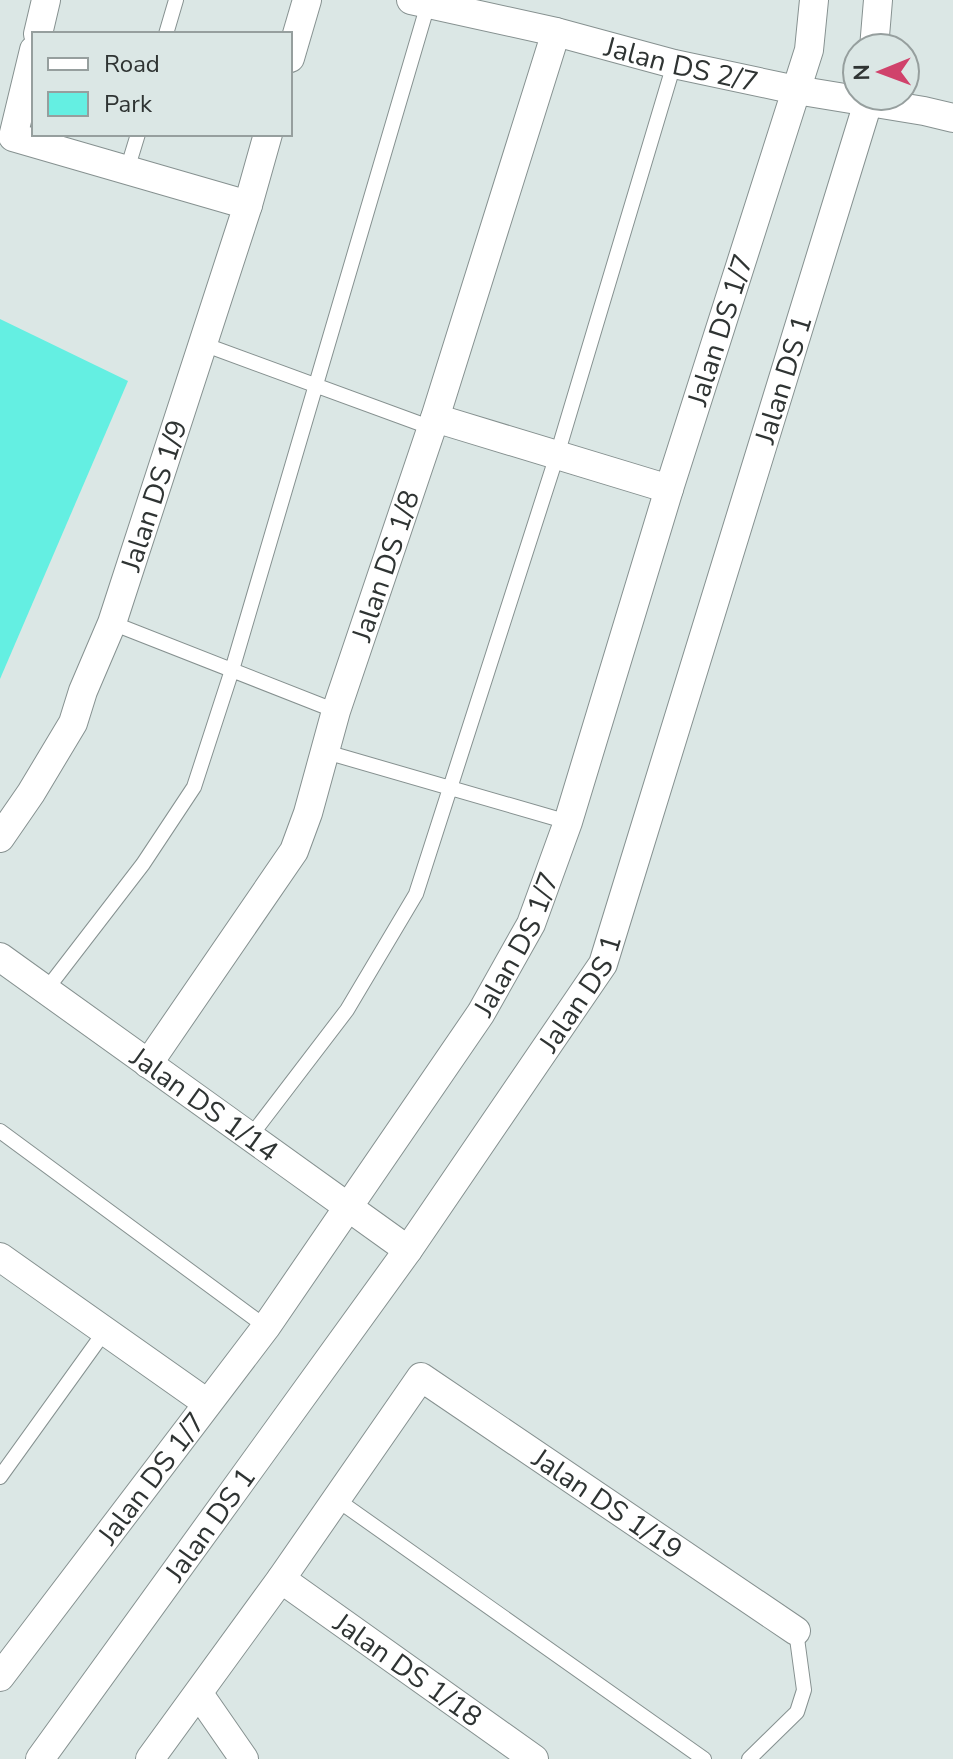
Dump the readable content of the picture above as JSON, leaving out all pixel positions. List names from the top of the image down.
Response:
{
  "streets": {
    "street": [
      "Jalan DS 2/7",
      "Jalan DS 1/7",
      "Jalan DS 1",
      "Jalan DS 1/9",
      "Jalan DS 1/8",
      "Jalan DS 1/14",
      "Jalan DS 1/19",
      "Jalan DS 1/18"
    ]
  },
  "crossings": [
    ["Jalan DS 2/7", "Jalan DS 1/7"],
    ["Jalan DS 2/7", "Jalan DS 1/8"],
    ["Jalan DS 1/7", "Jalan DS 1/14"],
    ["Jalan DS 1", "Jalan DS 1/14"],
    ["Jalan DS 1/8", "Jalan DS 1/14"]
  ],
  "legend": ["Road", "Park"],
  "north": "left"
}
